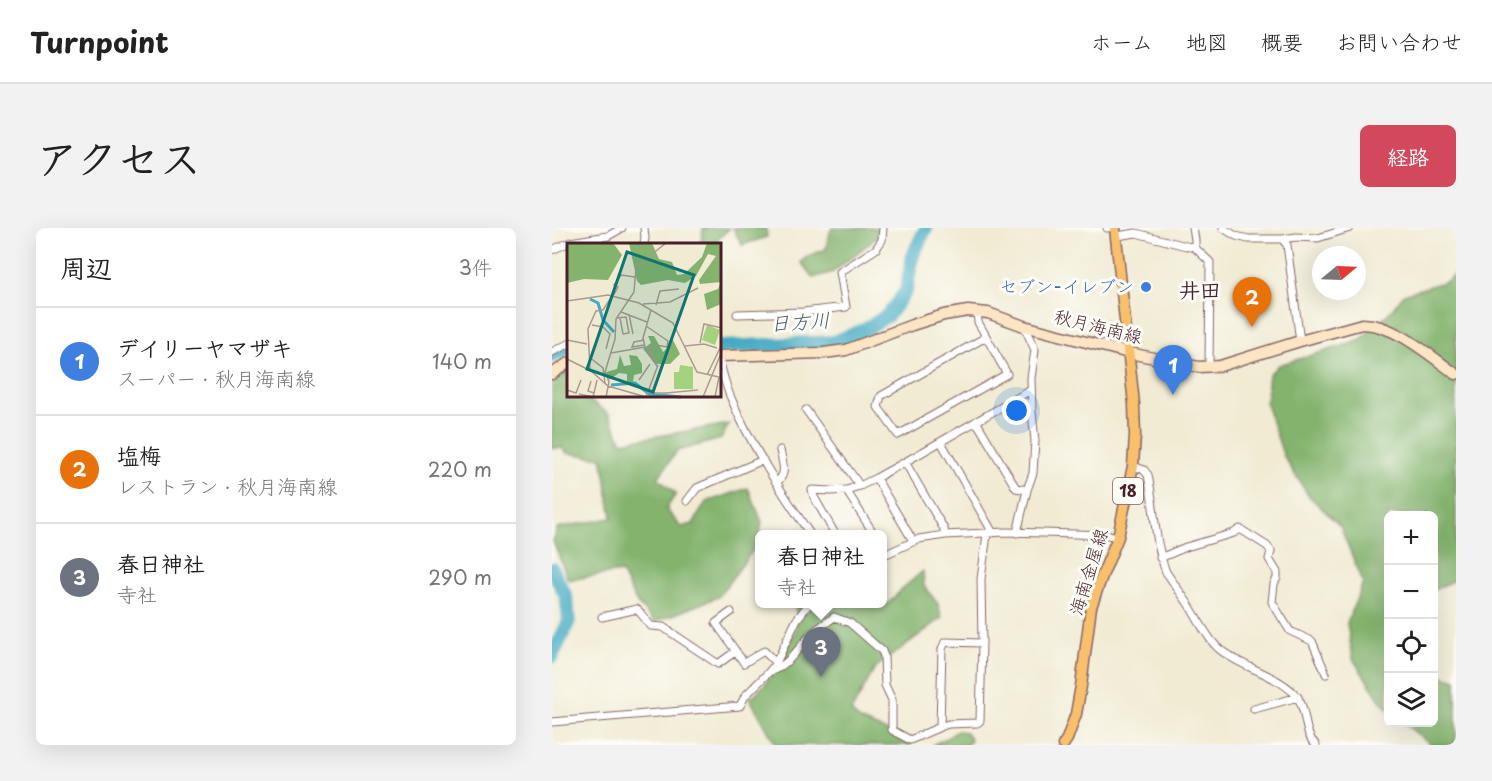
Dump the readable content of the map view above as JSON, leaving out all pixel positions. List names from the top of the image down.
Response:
{
  "streets": {
    "main road": ["秋月海南線", "18", "海南金屋線"]
  },
  "crossings": [
    ["秋月海南線", "海南金屋線"]
  ],
  "districts": ["井田"],
  "water": ["日方川"],
  "places": ["セブン-イレブン"],
  "north": "right",
  "page": {
    "header": "Turnpoint",
    "nav": [
      "ホーム",
      "地図",
      "概要",
      "お問い合わせ"
    ],
    "title": "アクセス",
    "buttons": "経路",
    "heading": ["周辺", "3件"],
    "pins": ["2", "1", "3"],
    "list": [
      {
        "mark": "1",
        "name": "デイリーヤマザキ",
        "note": "スーパー · 秋月海南線",
        "value": "140 m"
      },
      {
        "mark": "2",
        "name": "塩梅",
        "note": "レストラン · 秋月海南線",
        "value": "220 m"
      },
      {
        "mark": "3",
        "name": "春日神社",
        "note": "寺社",
        "value": "290 m"
      }
    ],
    "map_buttons": ["+", "−"],
    "popup": ["春日神社", "寺社"]
  }
}
